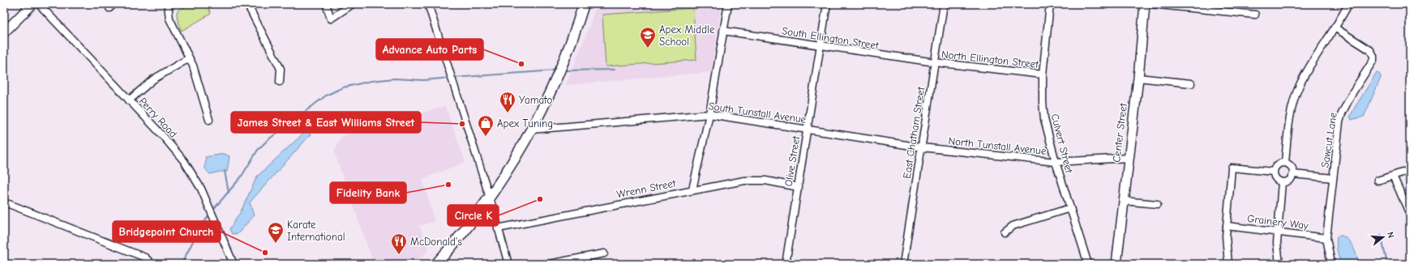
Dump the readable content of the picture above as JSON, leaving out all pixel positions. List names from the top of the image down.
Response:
{
  "streets": {
    "main road": ["Center Street"],
    "street": [
      "South Ellington Street",
      "North Ellington Street",
      "South Tunstall Avenue",
      "Perry Road",
      "East Chatham Street",
      "Sawcut Lane",
      "Culvert Street",
      "North Tunstall Avenue",
      "Olive Street",
      "Wrenn Street",
      "Grainery Way"
    ]
  },
  "crossings": [
    ["South Ellington Street", "North Ellington Street"],
    ["South Ellington Street", "East Chatham Street"],
    ["South Ellington Street", "Olive Street"],
    ["North Ellington Street", "East Chatham Street"],
    ["North Ellington Street", "Culvert Street"],
    ["South Tunstall Avenue", "East Chatham Street"],
    ["South Tunstall Avenue", "North Tunstall Avenue"],
    ["South Tunstall Avenue", "Olive Street"],
    ["East Chatham Street", "North Tunstall Avenue"],
    ["Center Street", "North Tunstall Avenue"],
    ["Sawcut Lane", "Grainery Way"],
    ["Culvert Street", "North Tunstall Avenue"],
    ["Olive Street", "Wrenn Street"]
  ],
  "places": {
    "school or university": ["Apex Middle School", "Karate International"],
    "other": [
      "Advance Auto Parts",
      "James Street & East Williams Street",
      "Fidelity Bank",
      "Circle K",
      "Bridgepoint Church"
    ],
    "restaurant": ["Yamato", "McDonald's"],
    "shop": ["Apex Tuning"]
  },
  "north": "right"
}
